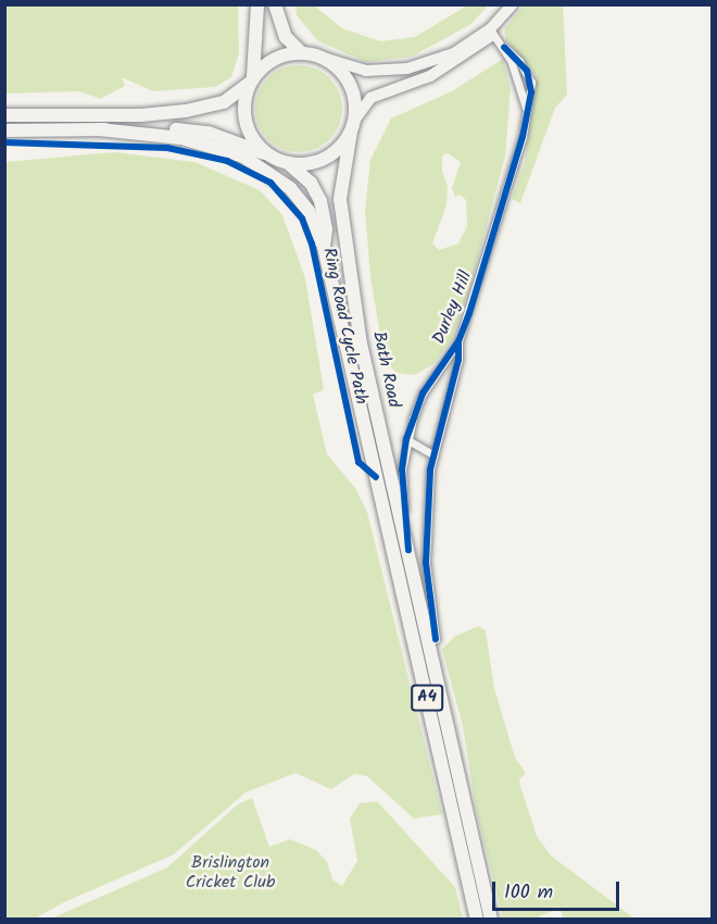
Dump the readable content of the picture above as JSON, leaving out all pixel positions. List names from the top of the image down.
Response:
{
  "streets": {
    "highway": ["Bath Road", "A4"],
    "street": ["Durley Hill"],
    "cycle path": ["Ring Road Cycle Path"]
  },
  "crossings": [
    ["Durley Hill", "Bath Road"]
  ],
  "parks": ["Brislington Cricket Club"],
  "scale_bar": "100 m"
}
